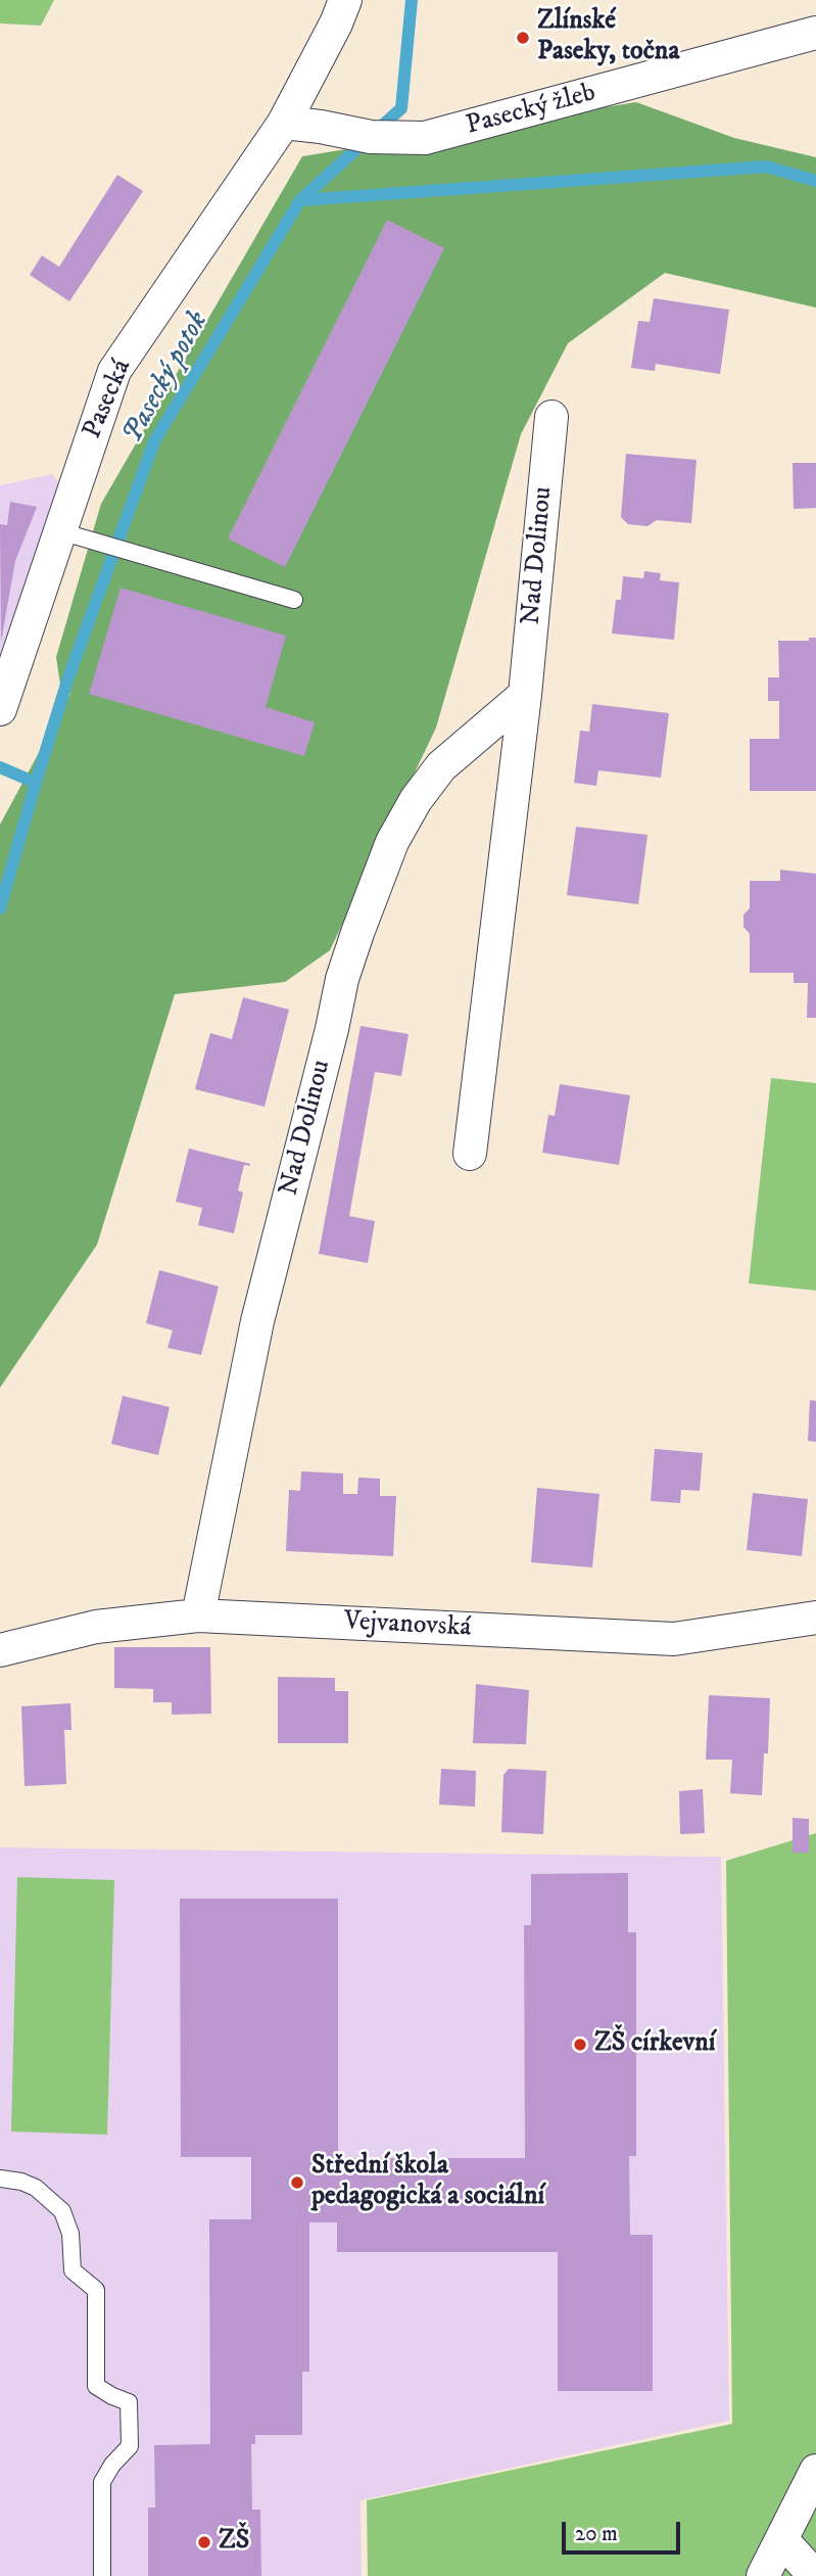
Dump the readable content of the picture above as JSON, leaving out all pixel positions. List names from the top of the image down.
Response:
{
  "streets": {
    "street": [
      "Pasecký žleb",
      "Pasecká",
      "Nad Dolinou",
      "Vejvanovská"
    ]
  },
  "crossings": [
    ["Pasecký žleb", "Pasecká"],
    ["Nad Dolinou", "Vejvanovská"]
  ],
  "water": ["Pasecký potok"],
  "places": [
    "Zlínské Paseky, točna",
    "ZŠ církevní",
    "Střední škola pedagogická a sociální",
    "ZŠ"
  ],
  "scale_bar": "20 m"
}
